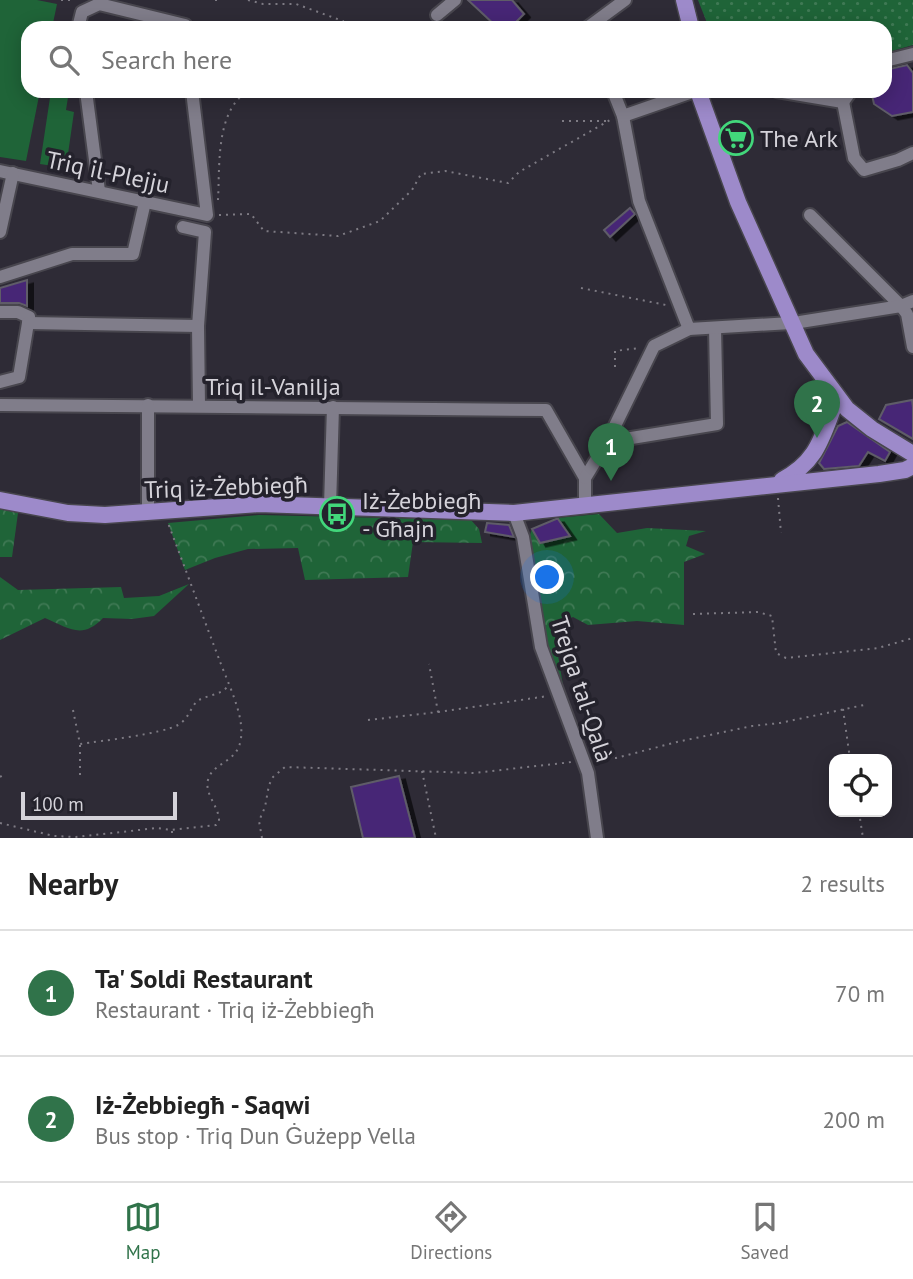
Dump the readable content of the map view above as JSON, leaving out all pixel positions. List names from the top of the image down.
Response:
{
  "streets": {
    "main road": ["Triq iż-Żebbiegħ"],
    "street": ["Triq il-Plejju", "Triq il-Vanilja", "Trejqa tal-Qalà"]
  },
  "crossings": [
    ["Triq iż-Żebbiegħ", "Trejqa tal-Qalà"]
  ],
  "places": {
    "supermarket": ["The Ark"],
    "bus stop": ["Iż-Żebbiegħ - Għajn"]
  },
  "scale_bar": "100 m",
  "page": {
    "search": "Search here",
    "pins": ["2", "1"],
    "scale": "100 m",
    "heading": ["Nearby", "2 results"],
    "list": [
      {
        "mark": "1",
        "name": "Ta' Soldi Restaurant",
        "note": "Restaurant · Triq iż-Żebbiegħ",
        "value": "70 m"
      },
      {
        "mark": "2",
        "name": "Iż-Żebbiegħ - Saqwi",
        "note": "Bus stop · Triq Dun Ġużepp Vella",
        "value": "200 m"
      }
    ],
    "nav": ["Map", "Directions", "Saved"]
  }
}
